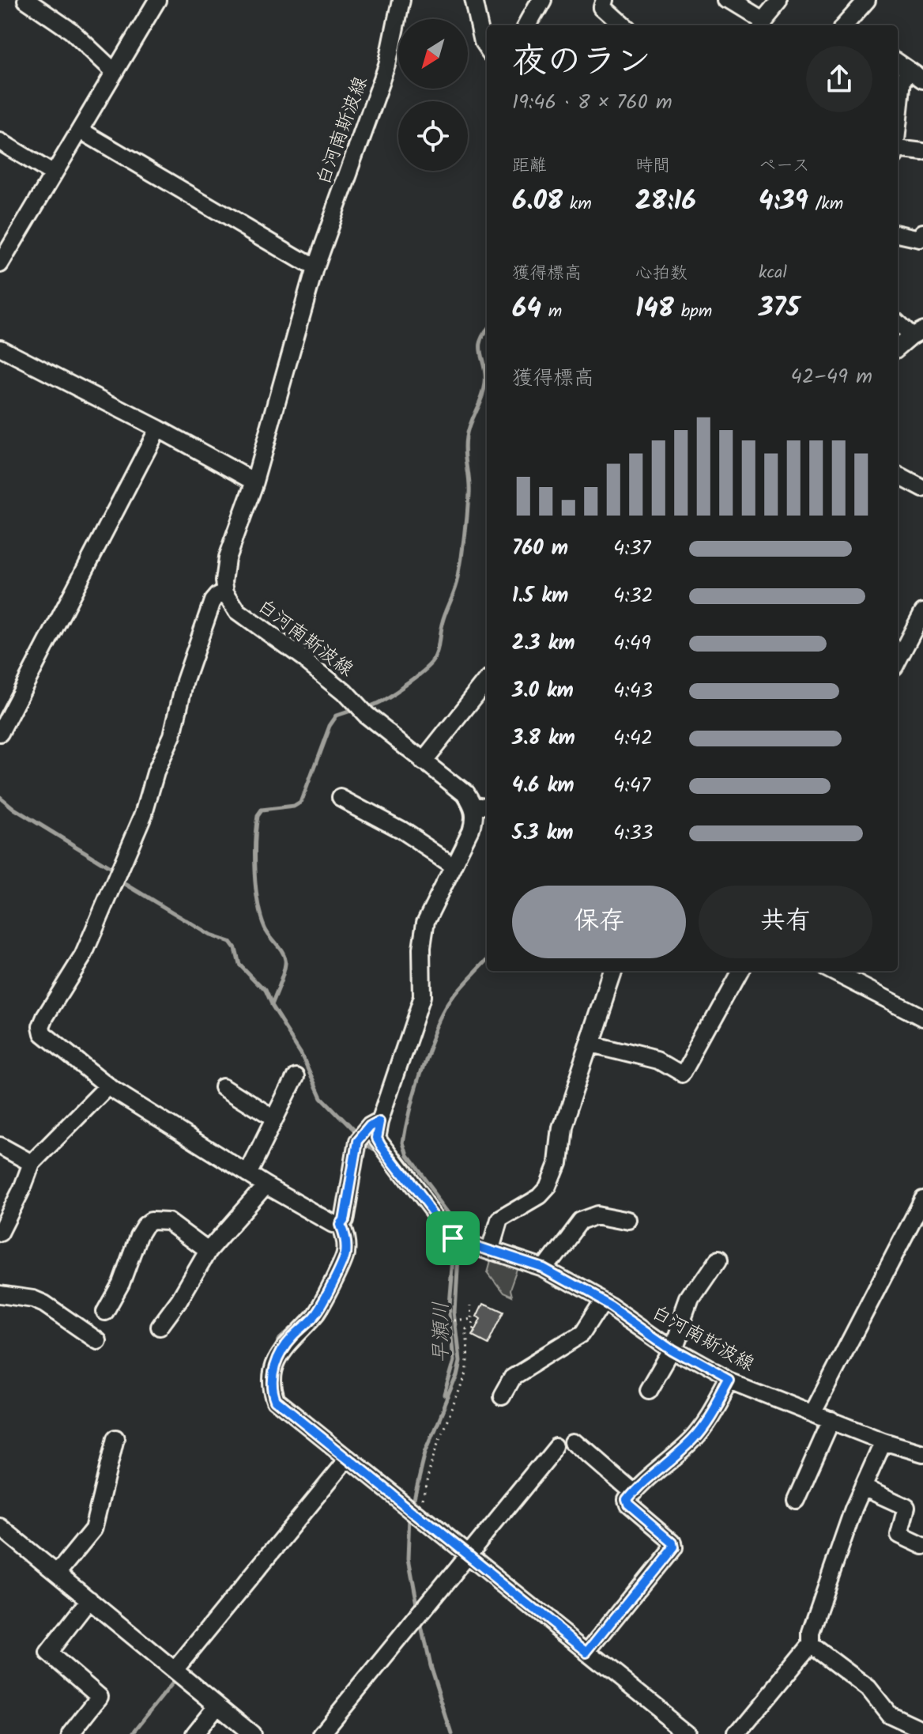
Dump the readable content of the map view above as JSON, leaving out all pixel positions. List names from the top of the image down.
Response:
{
  "streets": {
    "street": ["白河南斯波線"]
  },
  "water": ["早瀬川"],
  "north": "bottom left",
  "page": {
    "heading": ["夜のラン", "19:46 · 8 × 760 m"],
    "stats": [
      ["距離", "6.08 km"],
      ["時間", "28:16"],
      ["ペース", "4:39 /km"],
      ["獲得標高", "64 m"],
      ["心拍数", "148 bpm"],
      ["kcal", "375"]
    ],
    "chart": ["獲得標高", "42–49 m"],
    "list": [
      {
        "name": "760 m",
        "note": "4:37"
      },
      {
        "name": "1.5 km",
        "note": "4:32"
      },
      {
        "name": "2.3 km",
        "note": "4:49"
      },
      {
        "name": "3.0 km",
        "note": "4:43"
      },
      {
        "name": "3.8 km",
        "note": "4:42"
      },
      {
        "name": "4.6 km",
        "note": "4:47"
      },
      {
        "name": "5.3 km",
        "note": "4:33"
      }
    ],
    "buttons": ["保存", "共有"]
  }
}
